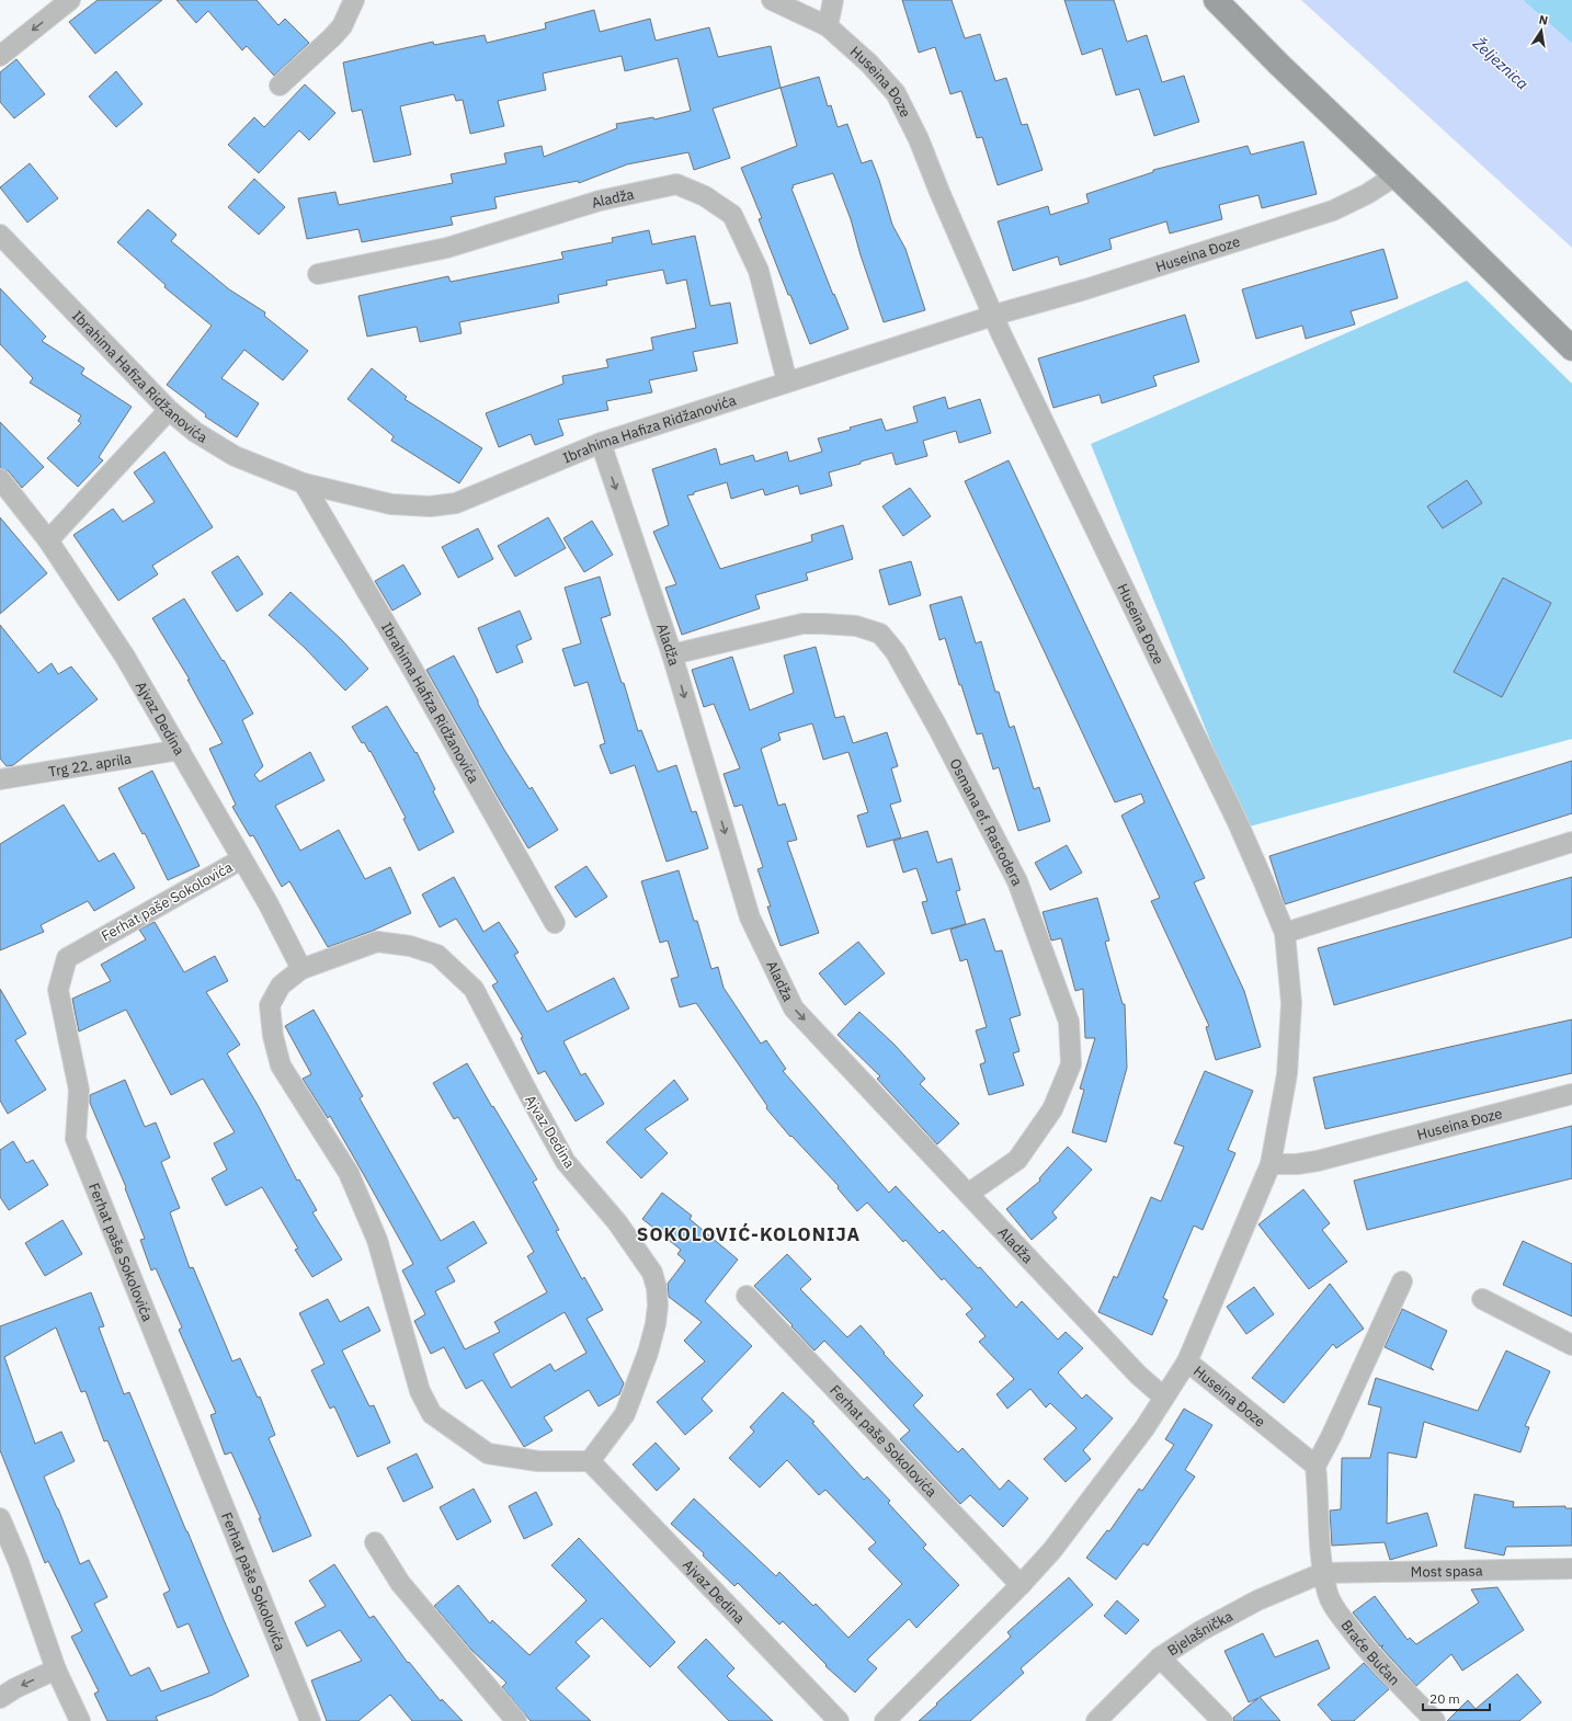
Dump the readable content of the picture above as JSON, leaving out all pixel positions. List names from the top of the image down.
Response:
{
  "streets": {
    "street": [
      "Huseina Đoze",
      "Aladža",
      "Ibrahima Hafiza Ridžanovića",
      "Ajvaz Dedina",
      "Trg 22. aprila",
      "Osmana ef. Rastodera",
      "Ferhat paše Sokolovića",
      "Most spasa",
      "Bjelašnička",
      "Braće Bučan"
    ]
  },
  "crossings": [
    ["Huseina Đoze", "Ibrahima Hafiza Ridžanovića"],
    ["Aladža", "Ibrahima Hafiza Ridžanovića"],
    ["Aladža", "Osmana ef. Rastodera"],
    ["Ajvaz Dedina", "Trg 22. aprila"],
    ["Ajvaz Dedina", "Ferhat paše Sokolovića"],
    ["Most spasa", "Bjelašnička"],
    ["Most spasa", "Braće Bučan"],
    ["Bjelašnička", "Braće Bučan"]
  ],
  "one_way": ["Aladža"],
  "districts": ["SOKOLOVIĆ-KOLONIJA"],
  "water": ["Željeznica"],
  "scale_bar": "20 m",
  "north": "top"
}
